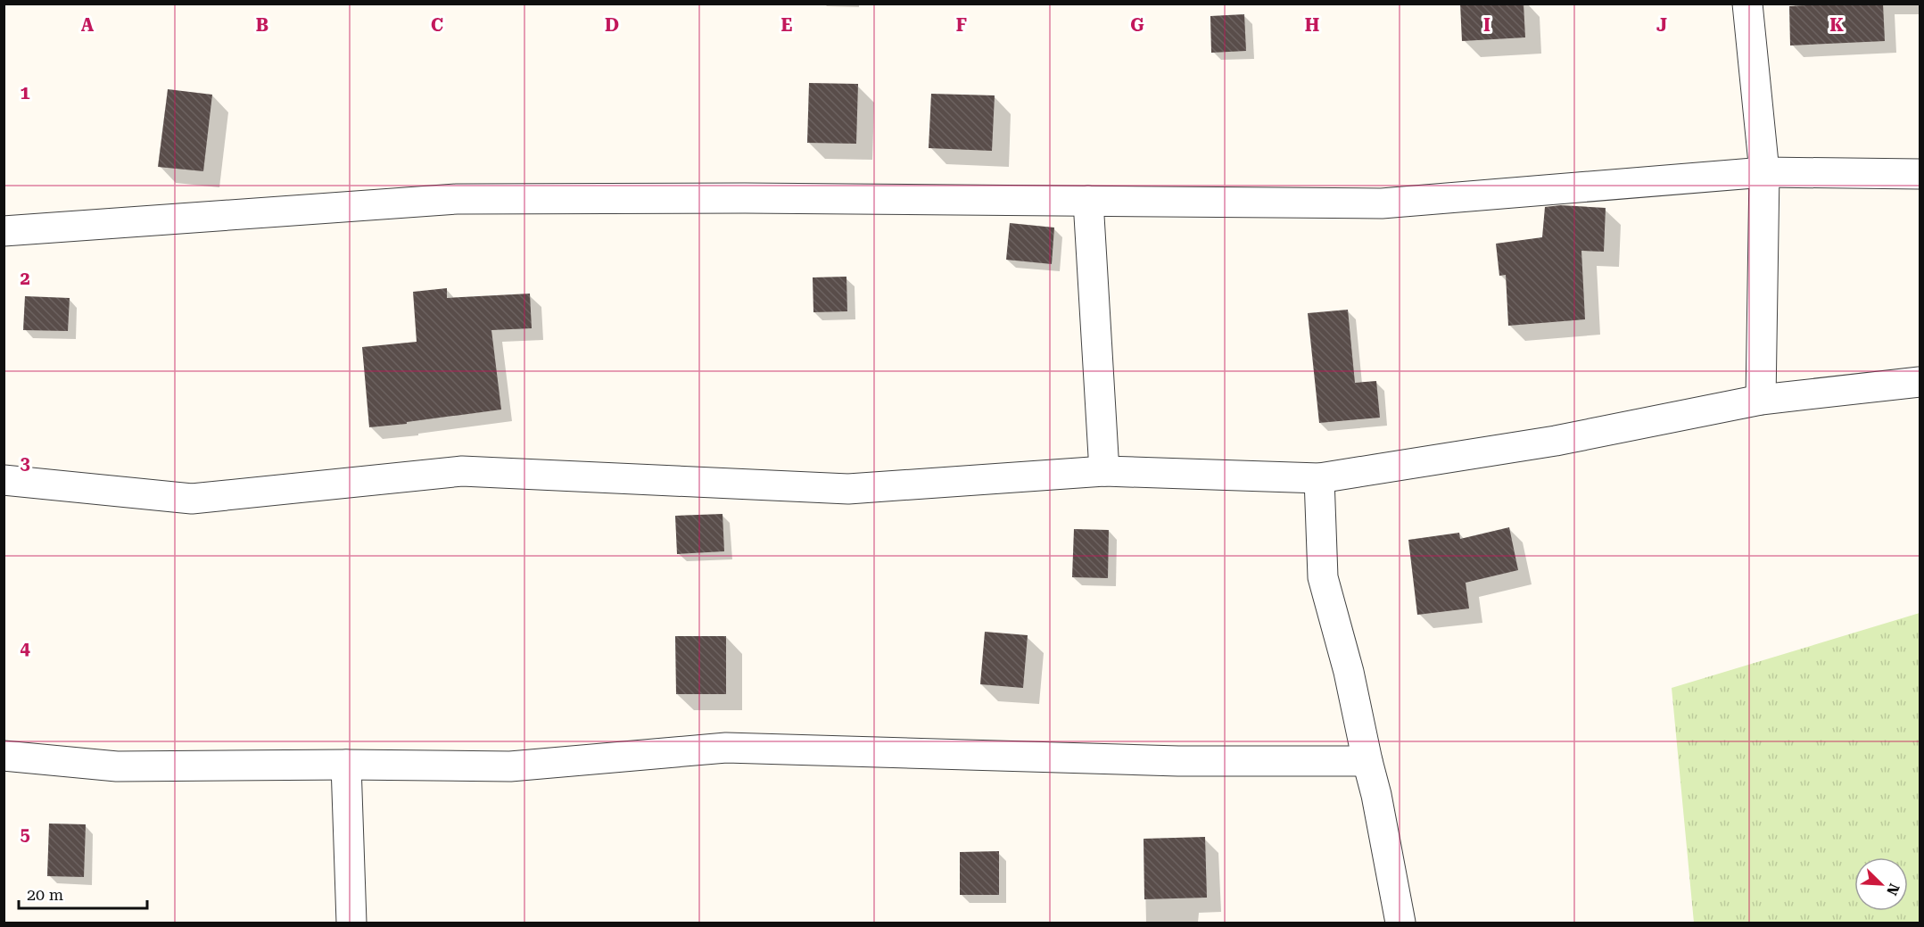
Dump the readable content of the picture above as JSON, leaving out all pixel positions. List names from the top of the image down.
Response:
{
  "scale_bar": "20 m",
  "north": "bottom right",
  "grid": {
    "columns": [
      "A",
      "B",
      "C",
      "D",
      "E",
      "F",
      "G",
      "H",
      "I",
      "J",
      "K"
    ],
    "rows": [
      "1",
      "2",
      "3",
      "4",
      "5"
    ]
  }
}
